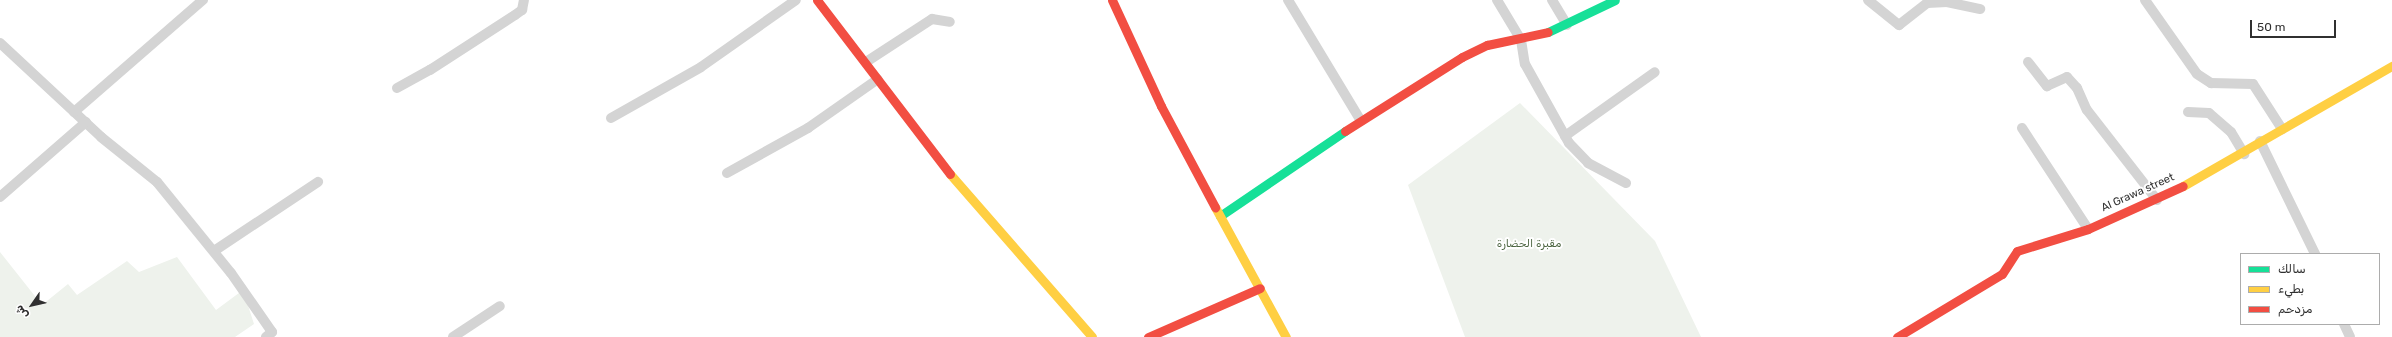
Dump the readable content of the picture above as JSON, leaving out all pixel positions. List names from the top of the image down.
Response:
{
  "streets": {
    "street": ["Al Grawa street"]
  },
  "parks": ["مقبرة الحضارة"],
  "legend": ["سالك", "بطيء", "مزدحم"],
  "scale_bar": "50 m",
  "north": "bottom left"
}
